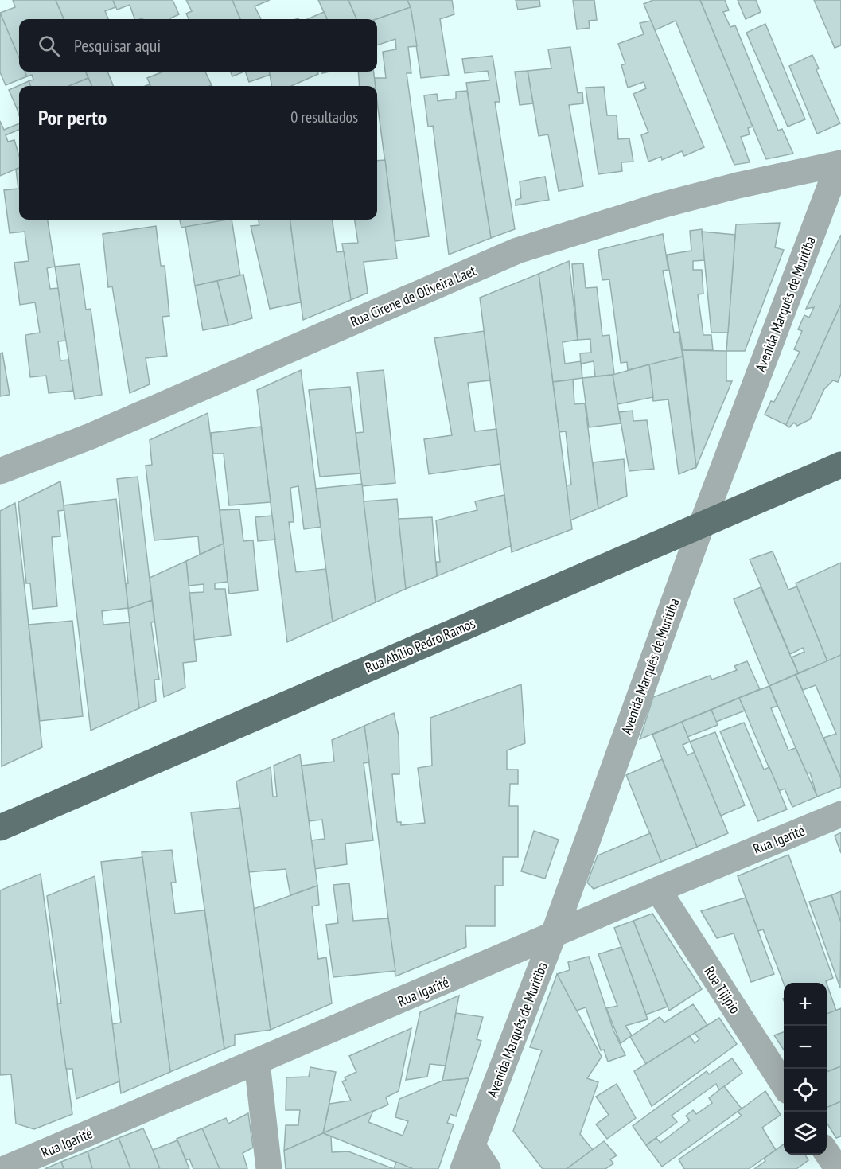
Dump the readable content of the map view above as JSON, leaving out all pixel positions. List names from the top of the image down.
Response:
{
  "streets": {
    "main road": ["Rua Abílio Pedro Ramos"],
    "street": [
      "Rua Cirene de Oliveira Laet",
      "Avenida Marquês de Muritiba",
      "Rua Igarité",
      "Rua Tijipio"
    ]
  },
  "crossings": [
    ["Rua Cirene de Oliveira Laet", "Avenida Marquês de Muritiba"],
    ["Avenida Marquês de Muritiba", "Rua Abílio Pedro Ramos"],
    ["Avenida Marquês de Muritiba", "Rua Igarité"],
    ["Rua Igarité", "Rua Tijipio"]
  ],
  "page": {
    "search": "Pesquisar aqui",
    "heading": ["Por perto", "0 resultados"],
    "map_buttons": ["+", "−"]
  }
}
